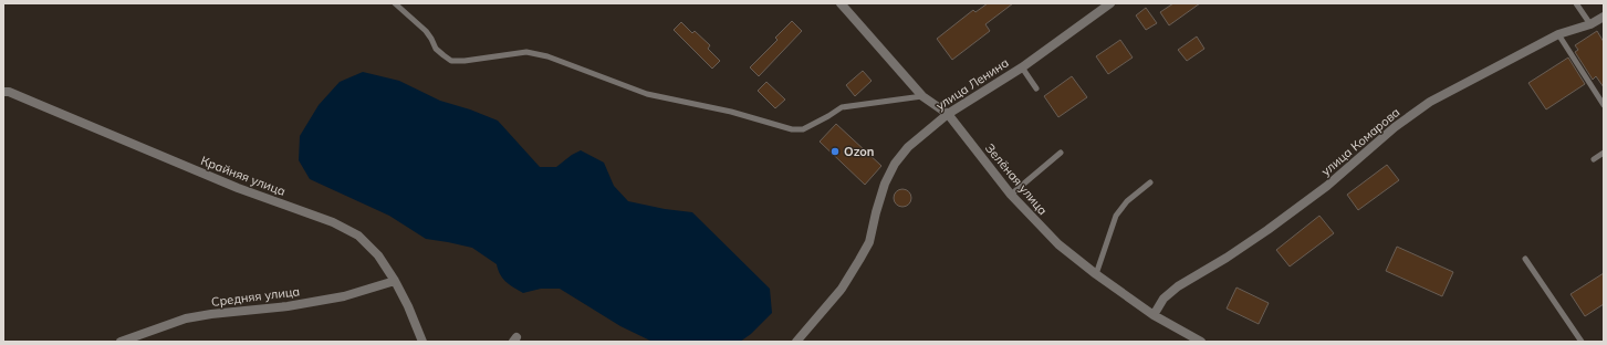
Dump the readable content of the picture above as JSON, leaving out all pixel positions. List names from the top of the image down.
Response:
{
  "streets": {
    "street": [
      "улица Ленина",
      "улица Комарова",
      "Крайняя улица",
      "Зелёная улица",
      "Средняя улица"
    ]
  },
  "crossings": [
    ["улица Ленина", "Зелёная улица"],
    ["улица Комарова", "Зелёная улица"],
    ["Крайняя улица", "Средняя улица"]
  ],
  "places": ["Ozon"]
}
